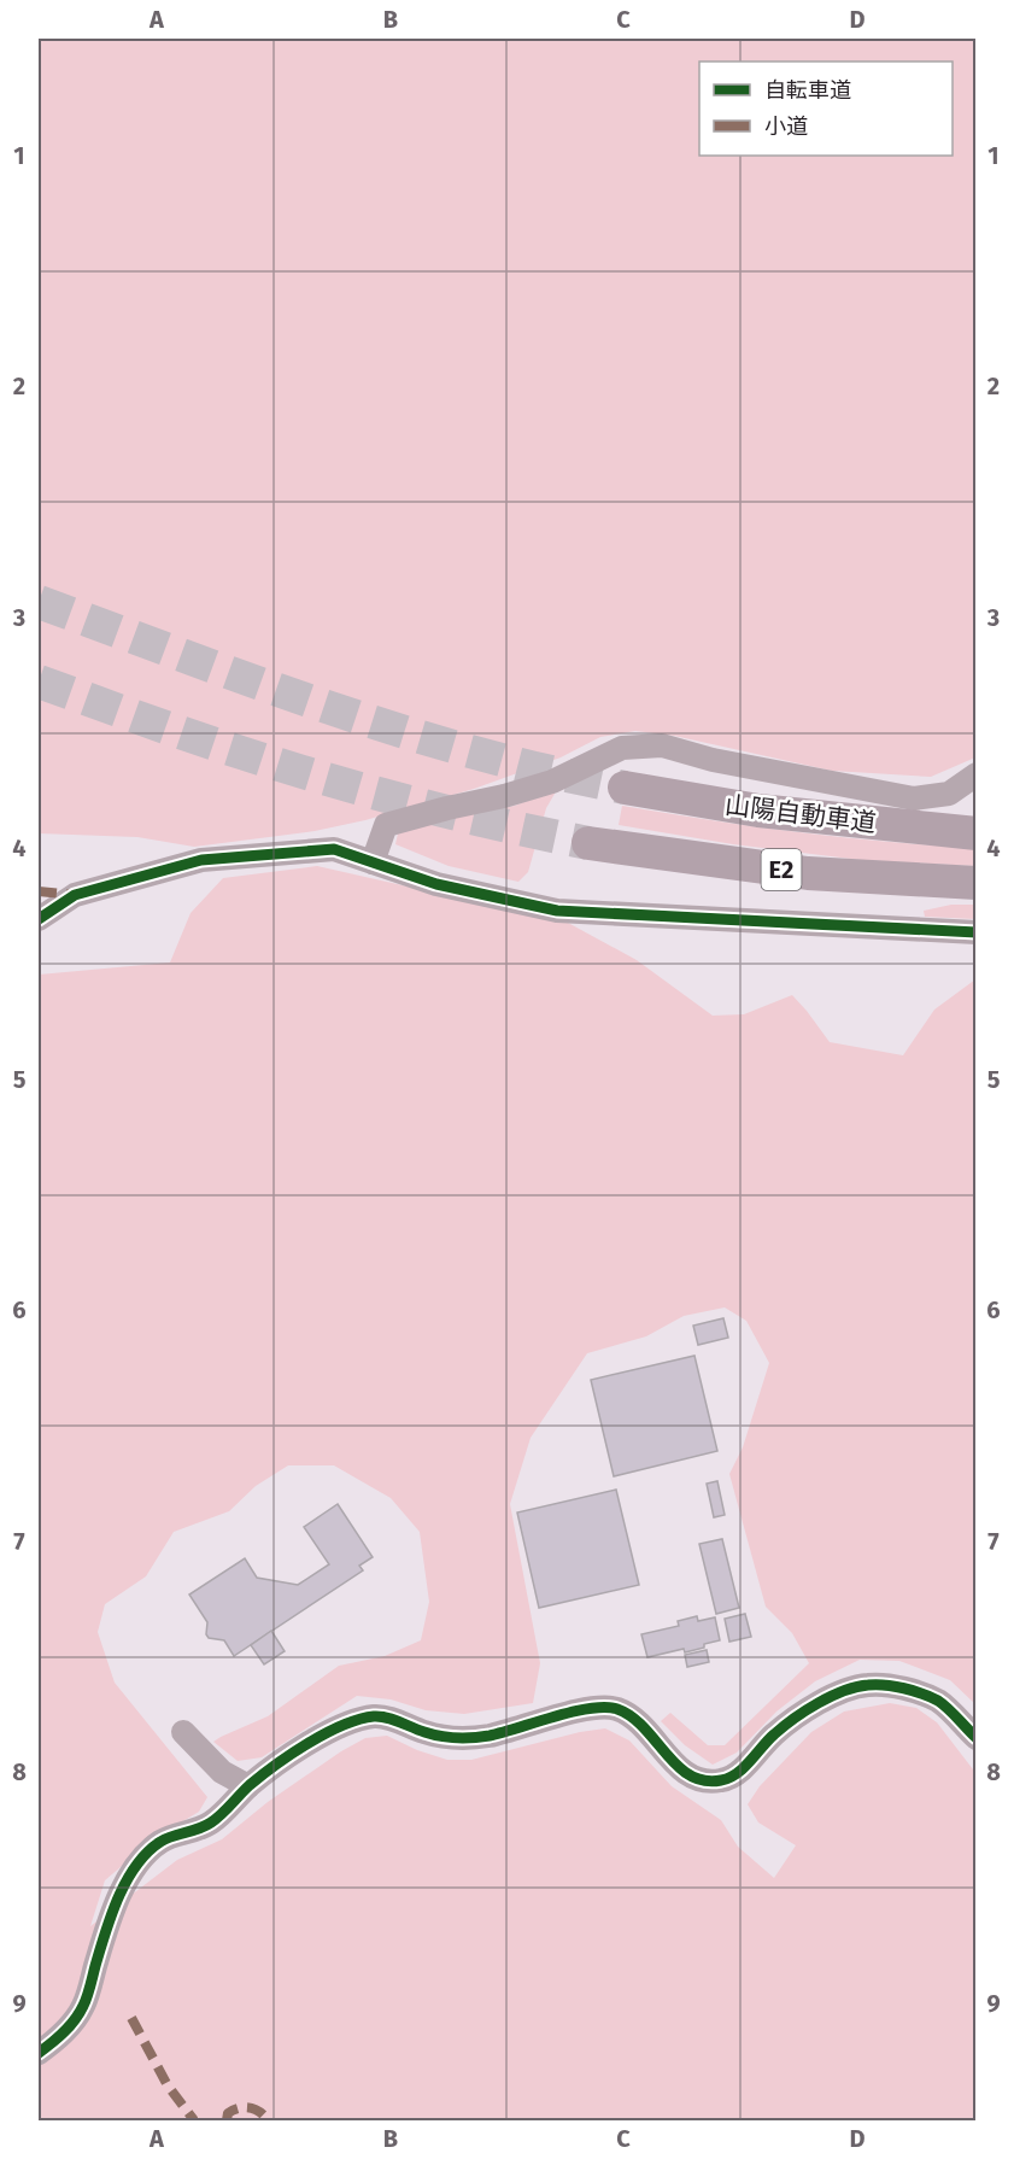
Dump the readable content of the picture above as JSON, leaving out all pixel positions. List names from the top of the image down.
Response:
{
  "streets": {
    "highway": ["山陽自動車道", "E2"]
  },
  "legend": ["自転車道", "小道"],
  "grid": {
    "columns": [
      "A",
      "B",
      "C",
      "D"
    ],
    "rows": [
      "1",
      "2",
      "3",
      "4",
      "5",
      "6",
      "7",
      "8",
      "9"
    ]
  }
}
